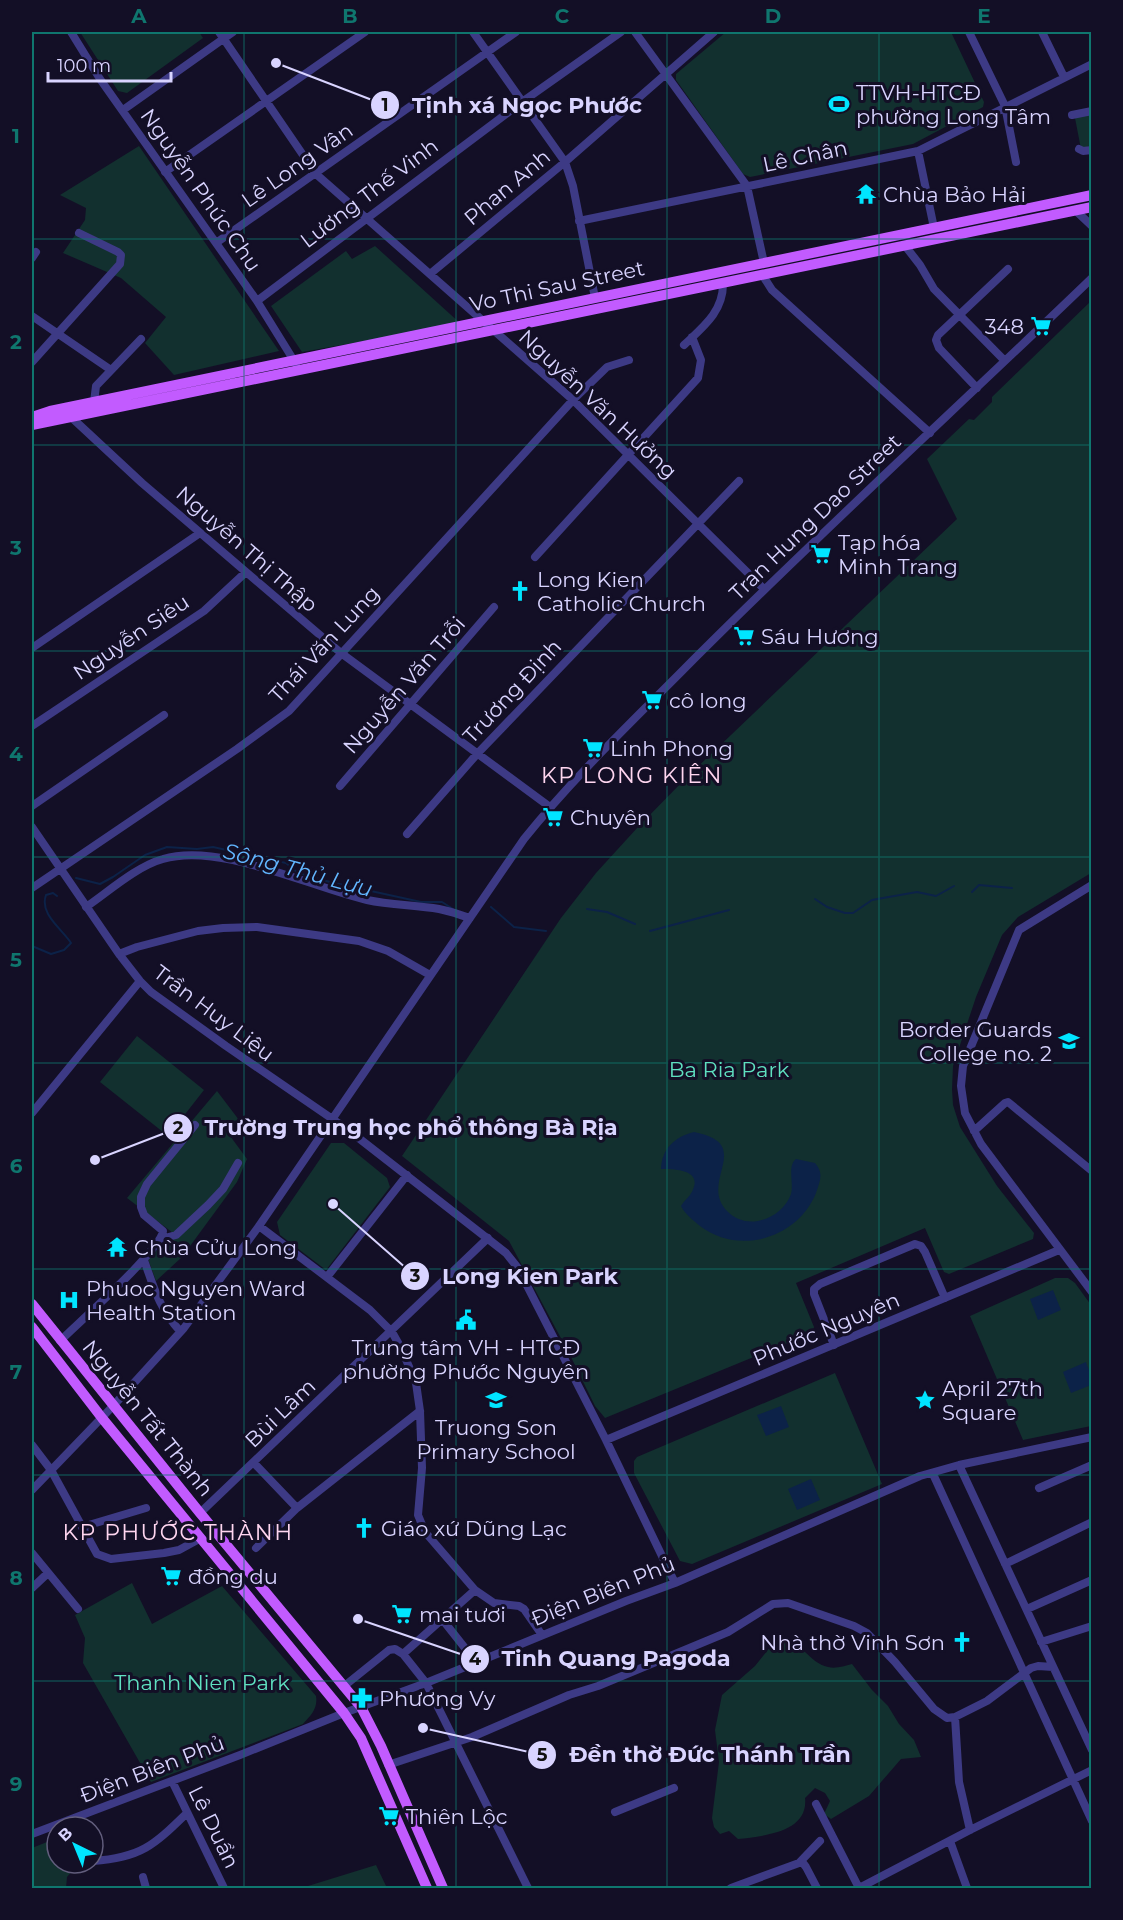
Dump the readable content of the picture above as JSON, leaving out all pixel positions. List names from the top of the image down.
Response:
{
  "streets": {
    "main road": ["Vo Thi Sau Street", "Nguyễn Tất Thành"],
    "street": [
      "Lê Chân",
      "Lê Long Vân",
      "Phan Anh",
      "Nguyễn Phúc Chu",
      "Lương Thế Vinh",
      "Nguyễn Văn Hưởng",
      "Tran Hung Dao Street",
      "Nguyễn Thị Thập",
      "Nguyễn Siêu",
      "Thái Văn Lung",
      "Nguyễn Văn Trỗi",
      "Trương Định",
      "Trần Huy Liệu",
      "Phước Nguyên",
      "Bùi Lâm",
      "Điện Biên Phủ",
      "Lê Duẩn"
    ]
  },
  "crossings": [
    ["Lê Long Vân", "Nguyễn Phúc Chu"],
    ["Lê Long Vân", "Nguyễn Văn Hưởng"],
    ["Phan Anh", "Nguyễn Văn Hưởng"],
    ["Nguyễn Phúc Chu", "Lương Thế Vinh"],
    ["Nguyễn Phúc Chu", "Vo Thi Sau Street"],
    ["Lương Thế Vinh", "Nguyễn Văn Hưởng"],
    ["Vo Thi Sau Street", "Nguyễn Văn Hưởng"],
    ["Vo Thi Sau Street", "Nguyễn Thị Thập"],
    ["Nguyễn Văn Hưởng", "Tran Hung Dao Street"],
    ["Nguyễn Văn Hưởng", "Thái Văn Lung"],
    ["Nguyễn Văn Hưởng", "Trương Định"],
    ["Tran Hung Dao Street", "Nguyễn Thị Thập"],
    ["Tran Hung Dao Street", "Trần Huy Liệu"],
    ["Tran Hung Dao Street", "Nguyễn Tất Thành"],
    ["Nguyễn Thị Thập", "Nguyễn Siêu"],
    ["Nguyễn Thị Thập", "Thái Văn Lung"],
    ["Nguyễn Thị Thập", "Nguyễn Văn Trỗi"],
    ["Nguyễn Thị Thập", "Trương Định"],
    ["Thái Văn Lung", "Trần Huy Liệu"],
    ["Trần Huy Liệu", "Phước Nguyên"],
    ["Trần Huy Liệu", "Bùi Lâm"],
    ["Trần Huy Liệu", "Điện Biên Phủ"],
    ["Bùi Lâm", "Nguyễn Tất Thành"],
    ["Nguyễn Tất Thành", "Điện Biên Phủ"],
    ["Điện Biên Phủ", "Lê Duẩn"]
  ],
  "districts": ["KP LONG KIÊN", "KP PHƯỚC THÀNH"],
  "water": ["Sông Thủ Lựu"],
  "parks": ["Ba Ria Park", "Thanh Nien Park"],
  "places": {
    "other": [
      "Tịnh xá Ngọc Phước",
      "Trường Trung học phổ thông Bà Rịa",
      "Long Kien Park",
      "Tinh Quang Pagoda",
      "Đền thờ Đức Thánh Trần"
    ],
    "sports": ["TTVH-HTCĐ phường Long Tâm"],
    "temple": ["Chùa Bảo Hải", "Chùa Cửu Long"],
    "supermarket": [
      "348",
      "Tạp hóa Minh Trang",
      "Sáu Hương",
      "cô long",
      "Linh Phong",
      "Chuyên",
      "đồng du",
      "mai tươi",
      "Thiên Lộc"
    ],
    "church": ["Long Kien Catholic Church", "Giáo xứ Dũng Lạc", "Nhà thờ Vinh Sơn"],
    "school or university": ["Border Guards College no. 2", "Truong Son Primary School"],
    "hospital": ["Phuoc Nguyen Ward Health Station"],
    "public building": ["Trung tâm VH - HTCĐ phường Phước Nguyên"],
    "place": ["April 27th Square"],
    "pharmacy": ["Phương Vy"]
  },
  "scale_bar": "100 m",
  "north": "top left",
  "grid": {
    "columns": [
      "A",
      "B",
      "C",
      "D",
      "E"
    ],
    "rows": [
      "1",
      "2",
      "3",
      "4",
      "5",
      "6",
      "7",
      "8",
      "9"
    ]
  }
}
